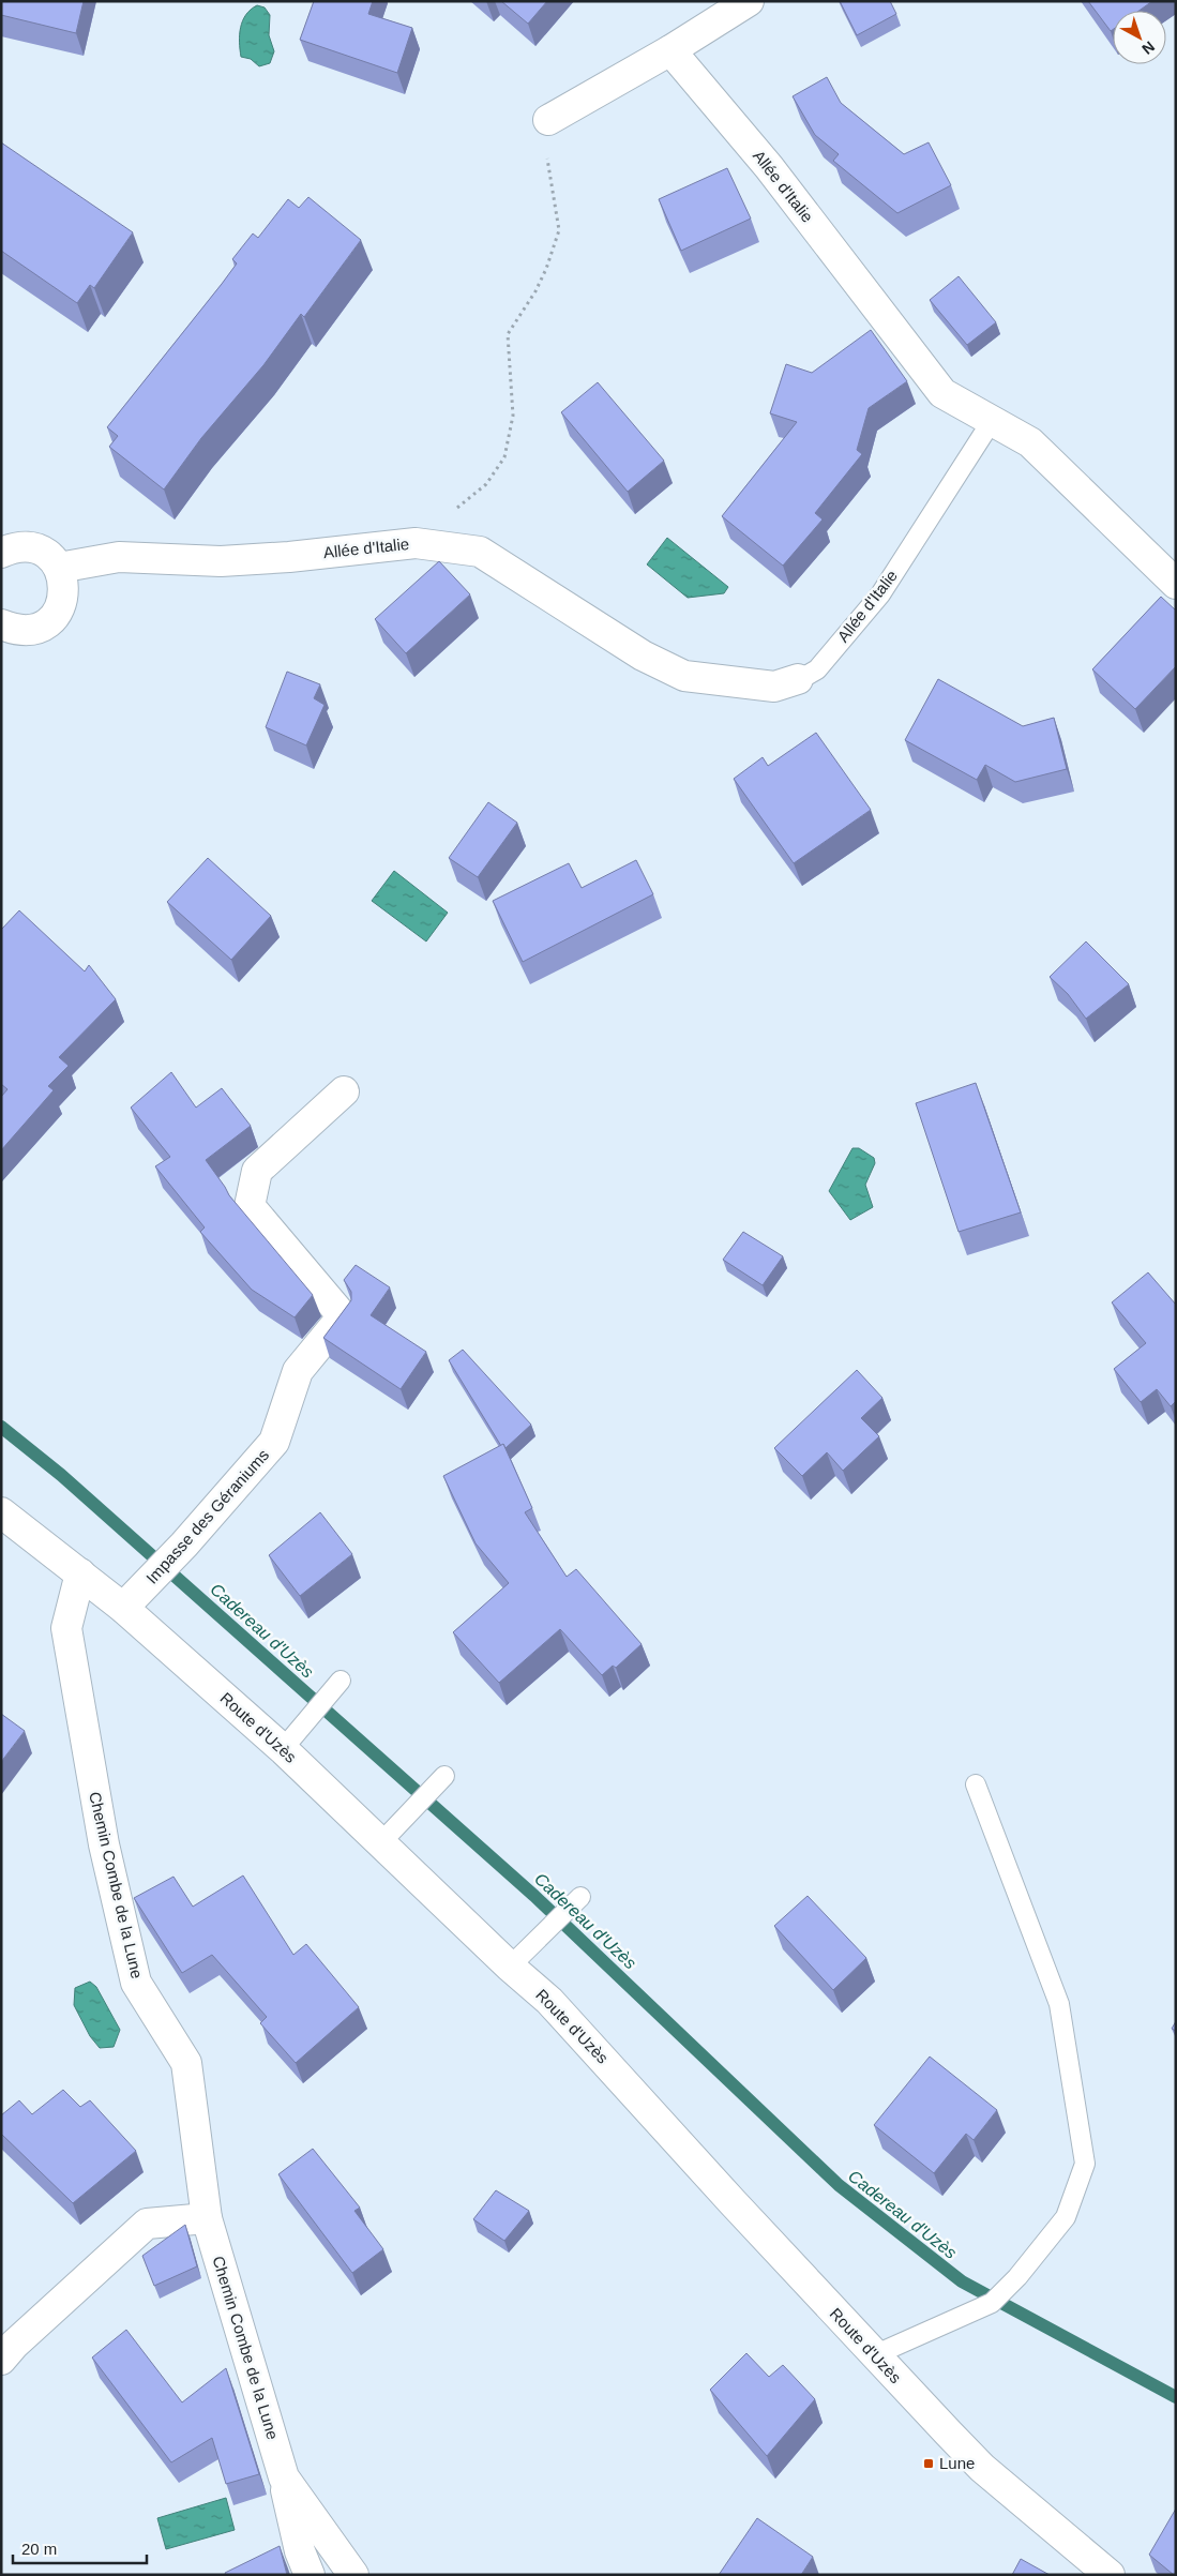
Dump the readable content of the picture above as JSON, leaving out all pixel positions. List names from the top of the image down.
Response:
{
  "streets": {
    "street": [
      "Allée d'Italie",
      "Impasse des Géraniums",
      "Route d'Uzès",
      "Chemin Combe de la Lune"
    ]
  },
  "crossings": [
    ["Impasse des Géraniums", "Route d'Uzès"],
    ["Route d'Uzès", "Chemin Combe de la Lune"]
  ],
  "water": ["Cadereau d'Uzès"],
  "places": {
    "transit": ["Lune"]
  },
  "scale_bar": "20 m",
  "north": "bottom right"
}
